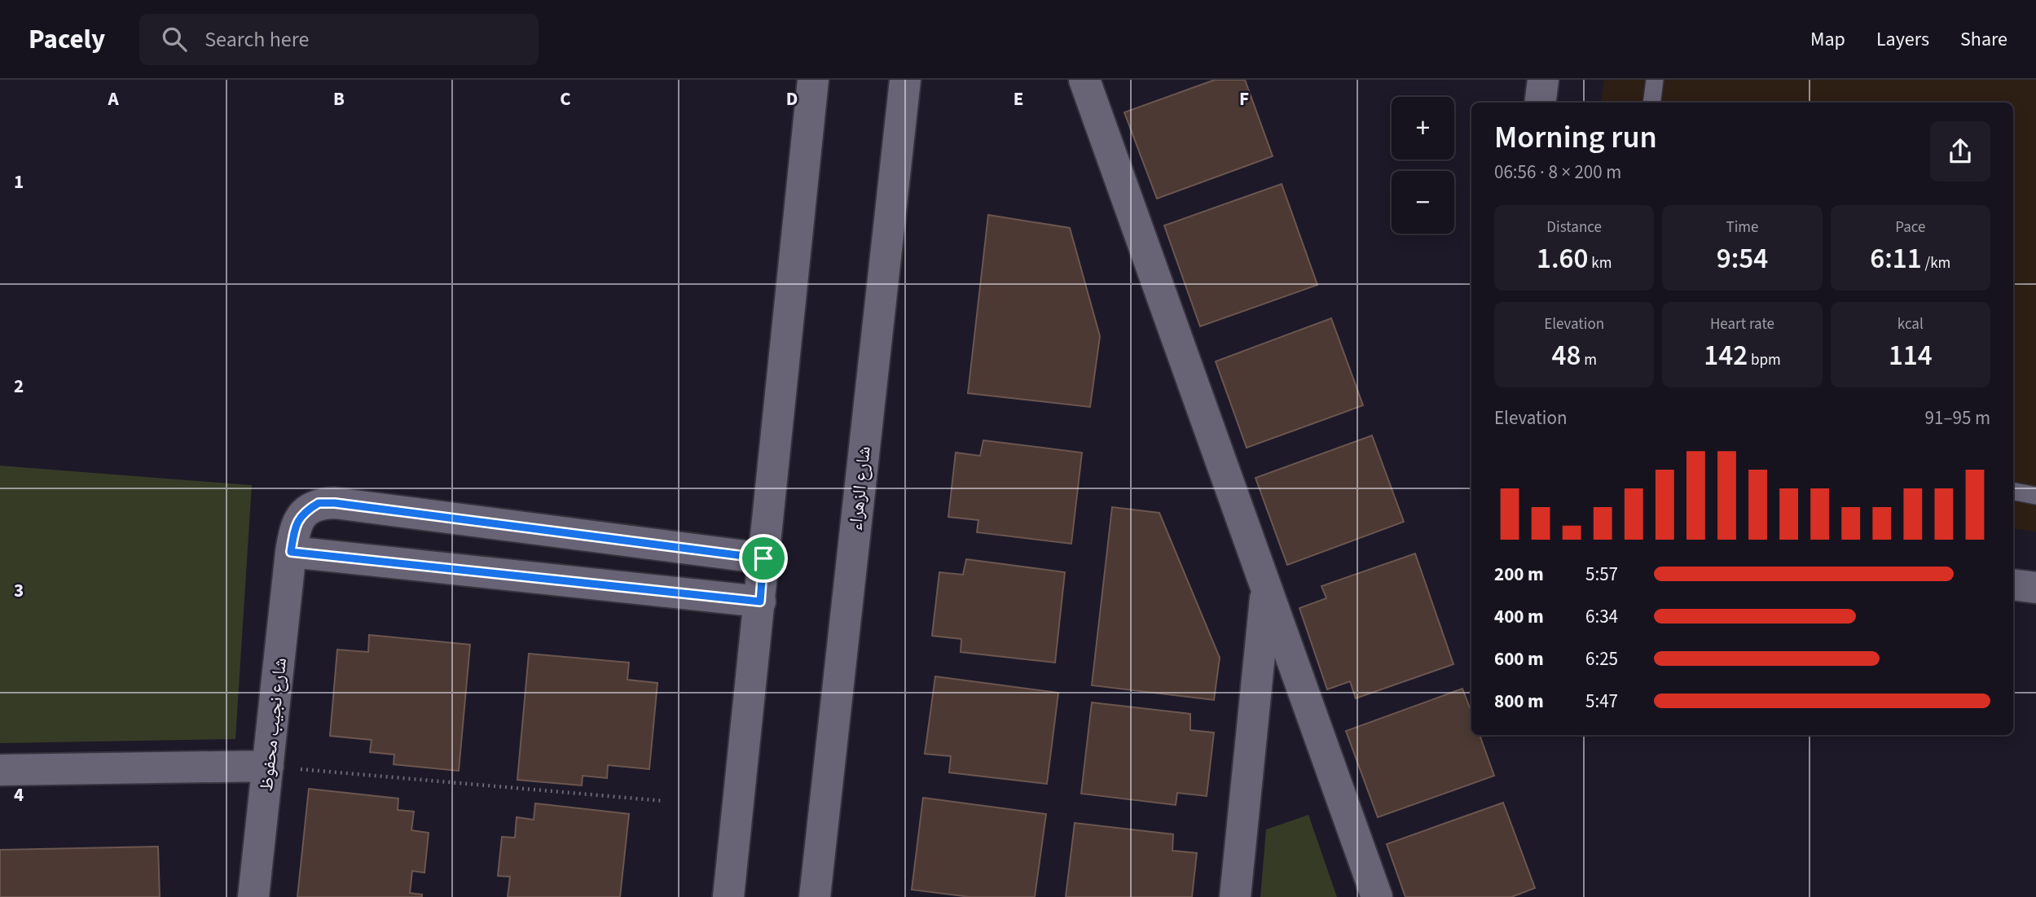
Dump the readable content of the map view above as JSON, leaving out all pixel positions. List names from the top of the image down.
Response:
{
  "streets": {
    "street": ["شارع الزهراء", "شارع نجيب محفوظ"]
  },
  "page": {
    "header": "Pacely",
    "search": "Search here",
    "nav": ["Map", "Layers", "Share"],
    "map_buttons": ["+", "−"],
    "heading": ["Morning run", "06:56 · 8 × 200 m"],
    "stats": [
      ["Distance", "1.60 km"],
      ["Time", "9:54"],
      ["Pace", "6:11 /km"],
      ["Elevation", "48 m"],
      ["Heart rate", "142 bpm"],
      ["kcal", "114"]
    ],
    "chart": ["Elevation", "91–95 m"],
    "list": [
      {
        "name": "200 m",
        "note": "5:57"
      },
      {
        "name": "400 m",
        "note": "6:34"
      },
      {
        "name": "600 m",
        "note": "6:25"
      },
      {
        "name": "800 m",
        "note": "5:47"
      }
    ]
  },
  "grid": {
    "columns": [
      "A",
      "B",
      "C",
      "D",
      "E",
      "F"
    ],
    "rows": [
      "1",
      "2",
      "3",
      "4"
    ]
  }
}
